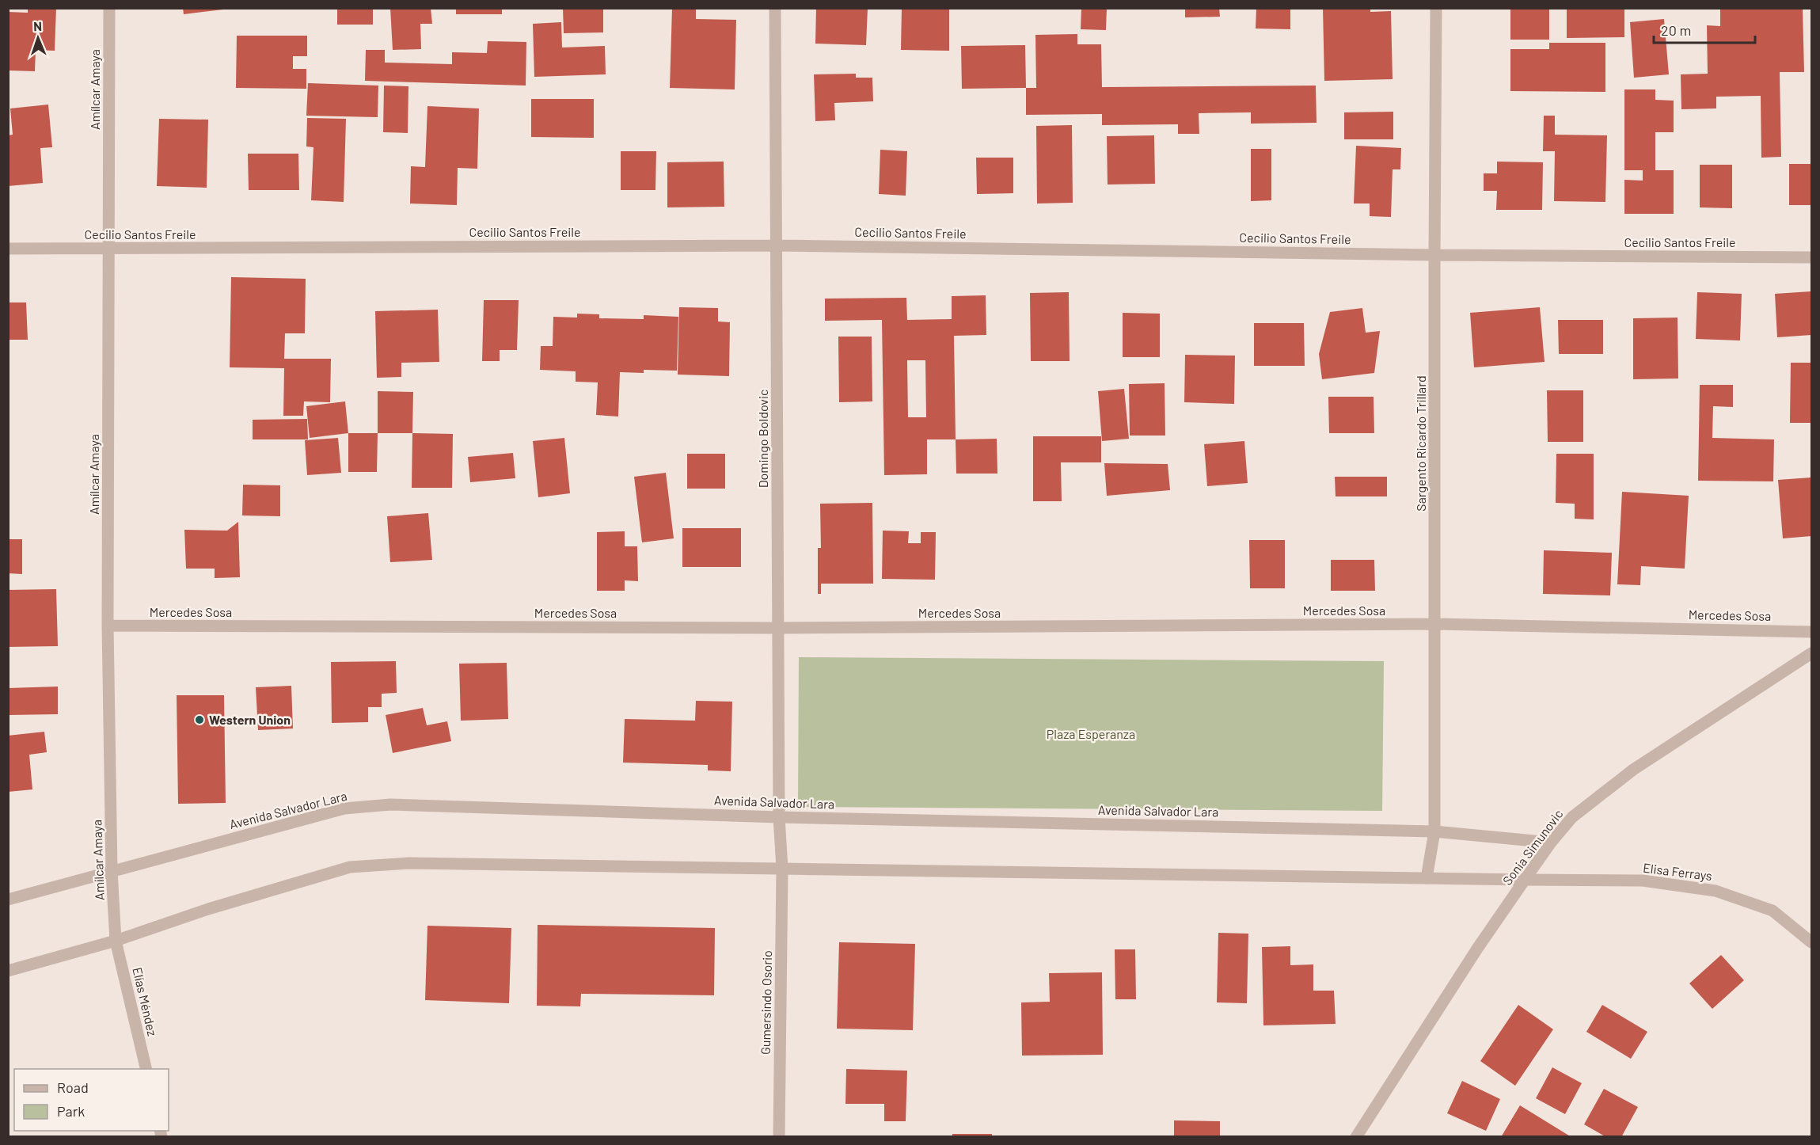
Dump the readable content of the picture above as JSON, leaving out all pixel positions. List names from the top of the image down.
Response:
{
  "streets": {
    "street": [
      "Amílcar Amaya",
      "Cecilio Santos Freile",
      "Domingo Boldovic",
      "Sargento Ricardo Trillard",
      "Mercedes Sosa",
      "Avenida Salvador Lara",
      "Sonia Simunovic",
      "Elisa Ferrays",
      "Elías Méndez",
      "Gumersindo Osorio"
    ]
  },
  "crossings": [
    ["Amílcar Amaya", "Cecilio Santos Freile"],
    ["Amílcar Amaya", "Mercedes Sosa"],
    ["Amílcar Amaya", "Avenida Salvador Lara"],
    ["Amílcar Amaya", "Elías Méndez"],
    ["Cecilio Santos Freile", "Domingo Boldovic"],
    ["Cecilio Santos Freile", "Sargento Ricardo Trillard"],
    ["Domingo Boldovic", "Mercedes Sosa"],
    ["Domingo Boldovic", "Avenida Salvador Lara"],
    ["Domingo Boldovic", "Gumersindo Osorio"],
    ["Sargento Ricardo Trillard", "Mercedes Sosa"],
    ["Sargento Ricardo Trillard", "Avenida Salvador Lara"],
    ["Avenida Salvador Lara", "Sonia Simunovic"],
    ["Sonia Simunovic", "Elisa Ferrays"]
  ],
  "parks": ["Plaza Esperanza"],
  "places": ["Western Union"],
  "legend": ["Road", "Park"],
  "scale_bar": "20 m",
  "north": "top"
}
